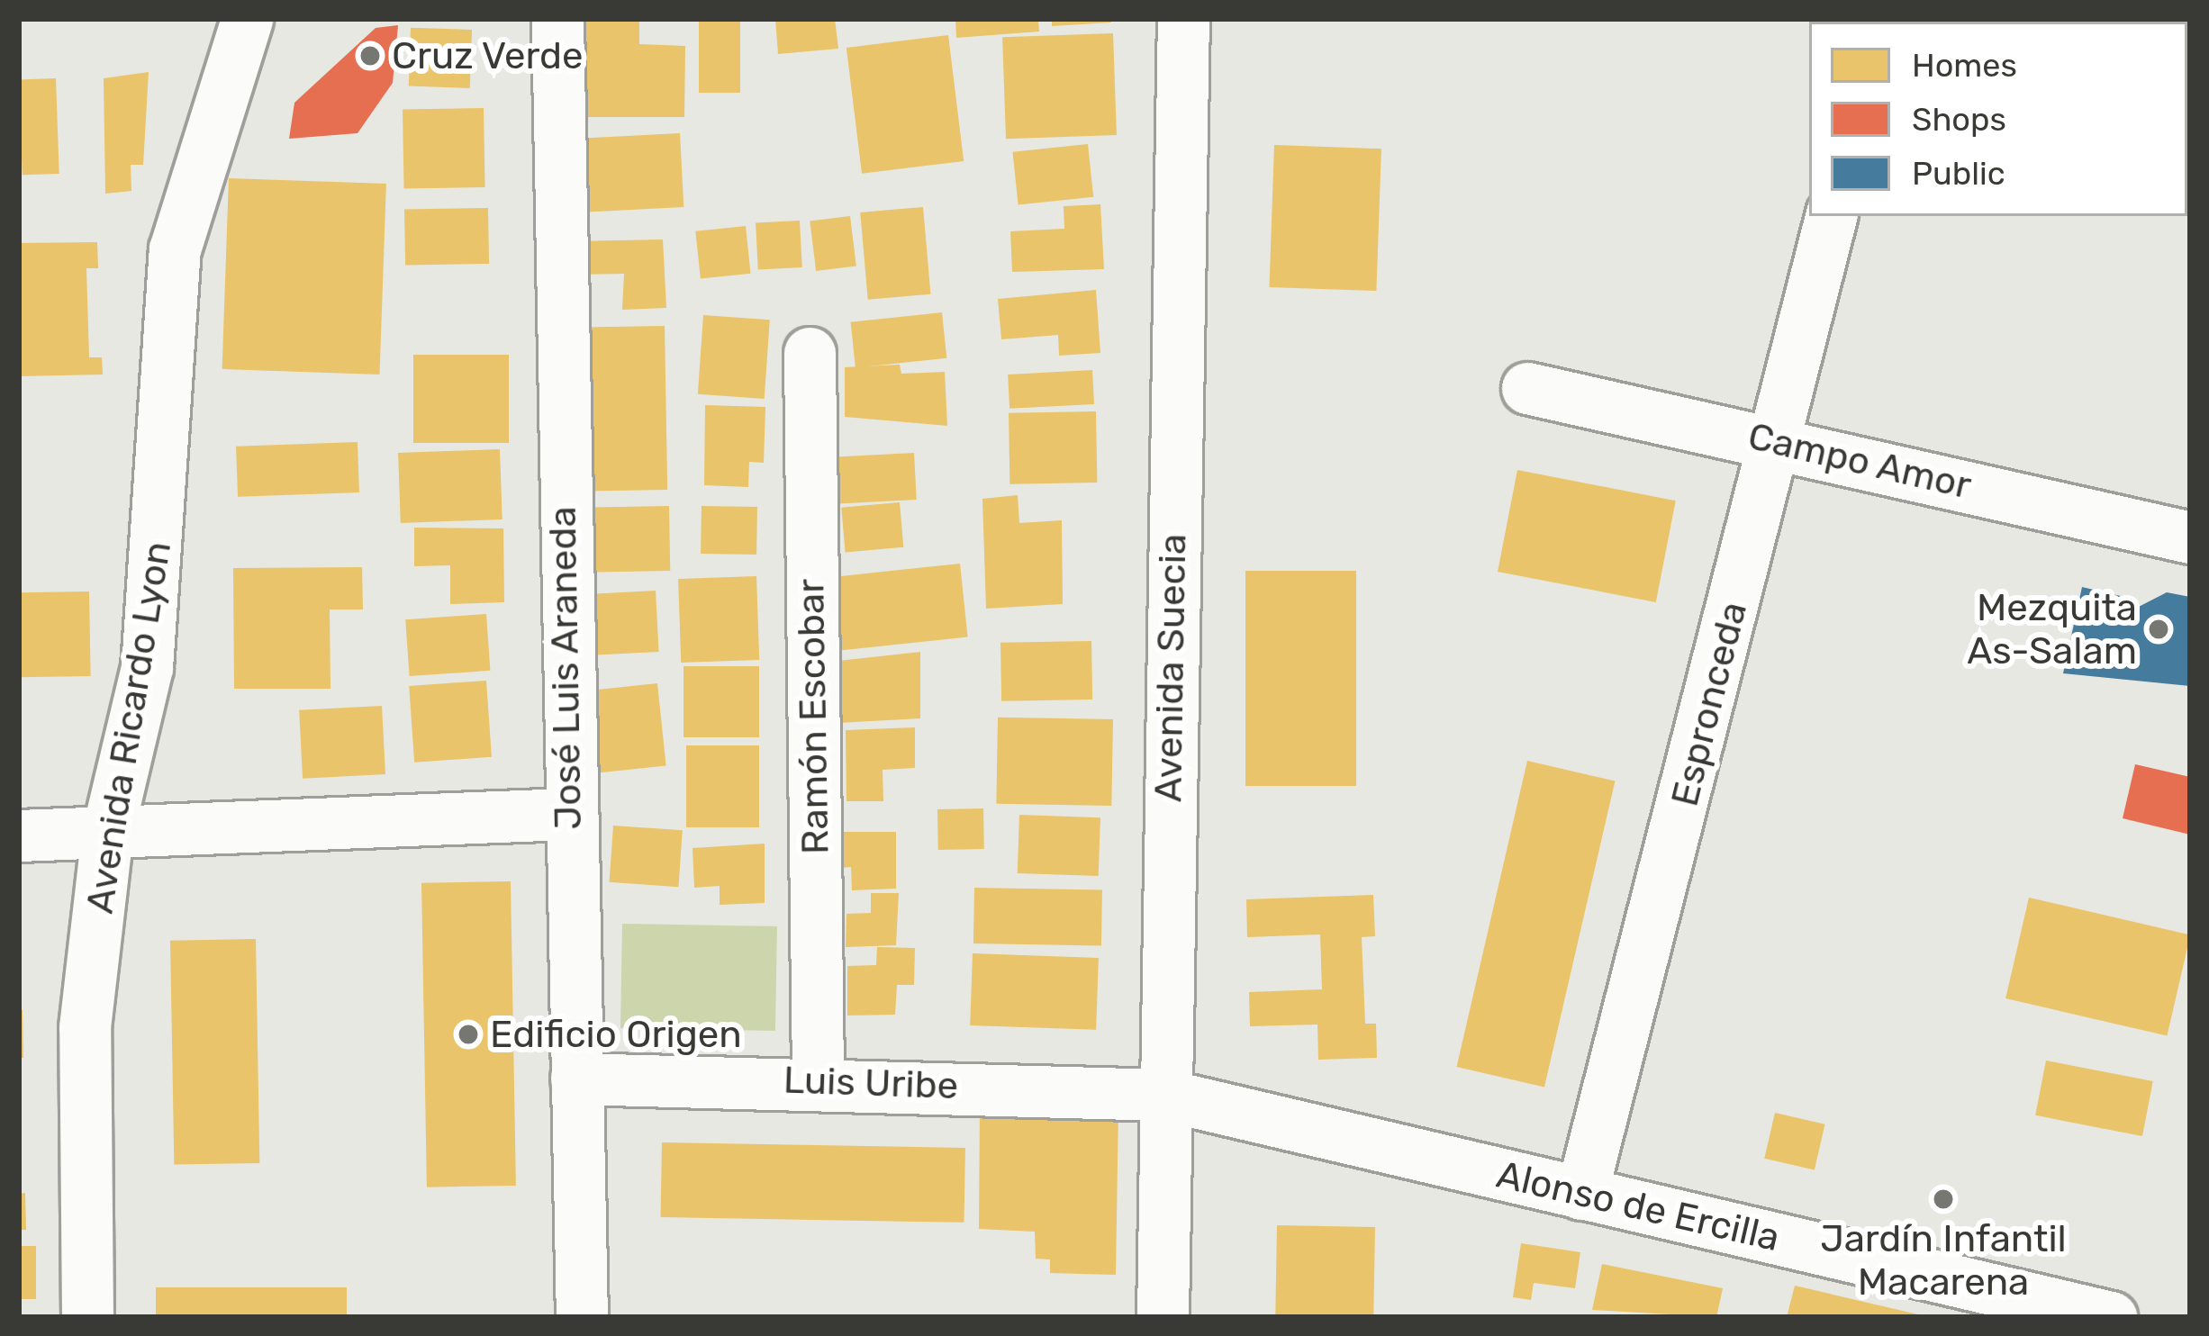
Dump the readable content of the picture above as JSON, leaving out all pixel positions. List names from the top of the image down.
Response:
{
  "streets": {
    "street": [
      "Campo Amor",
      "José Luis Araneda",
      "Avenida Suecia",
      "Espronceda",
      "Ramón Escobar",
      "Avenida Ricardo Lyon",
      "Luis Uribe",
      "Alonso de Ercilla"
    ]
  },
  "crossings": [
    ["Campo Amor", "Espronceda"],
    ["José Luis Araneda", "Luis Uribe"],
    ["Avenida Suecia", "Luis Uribe"],
    ["Avenida Suecia", "Alonso de Ercilla"],
    ["Espronceda", "Alonso de Ercilla"],
    ["Ramón Escobar", "Luis Uribe"],
    ["Luis Uribe", "Alonso de Ercilla"]
  ],
  "places": [
    "Cruz Verde",
    "Mezquita As-Salam",
    "Edificio Origen",
    "Jardín Infantil Macarena"
  ],
  "legend": ["Homes", "Shops", "Public"]
}
